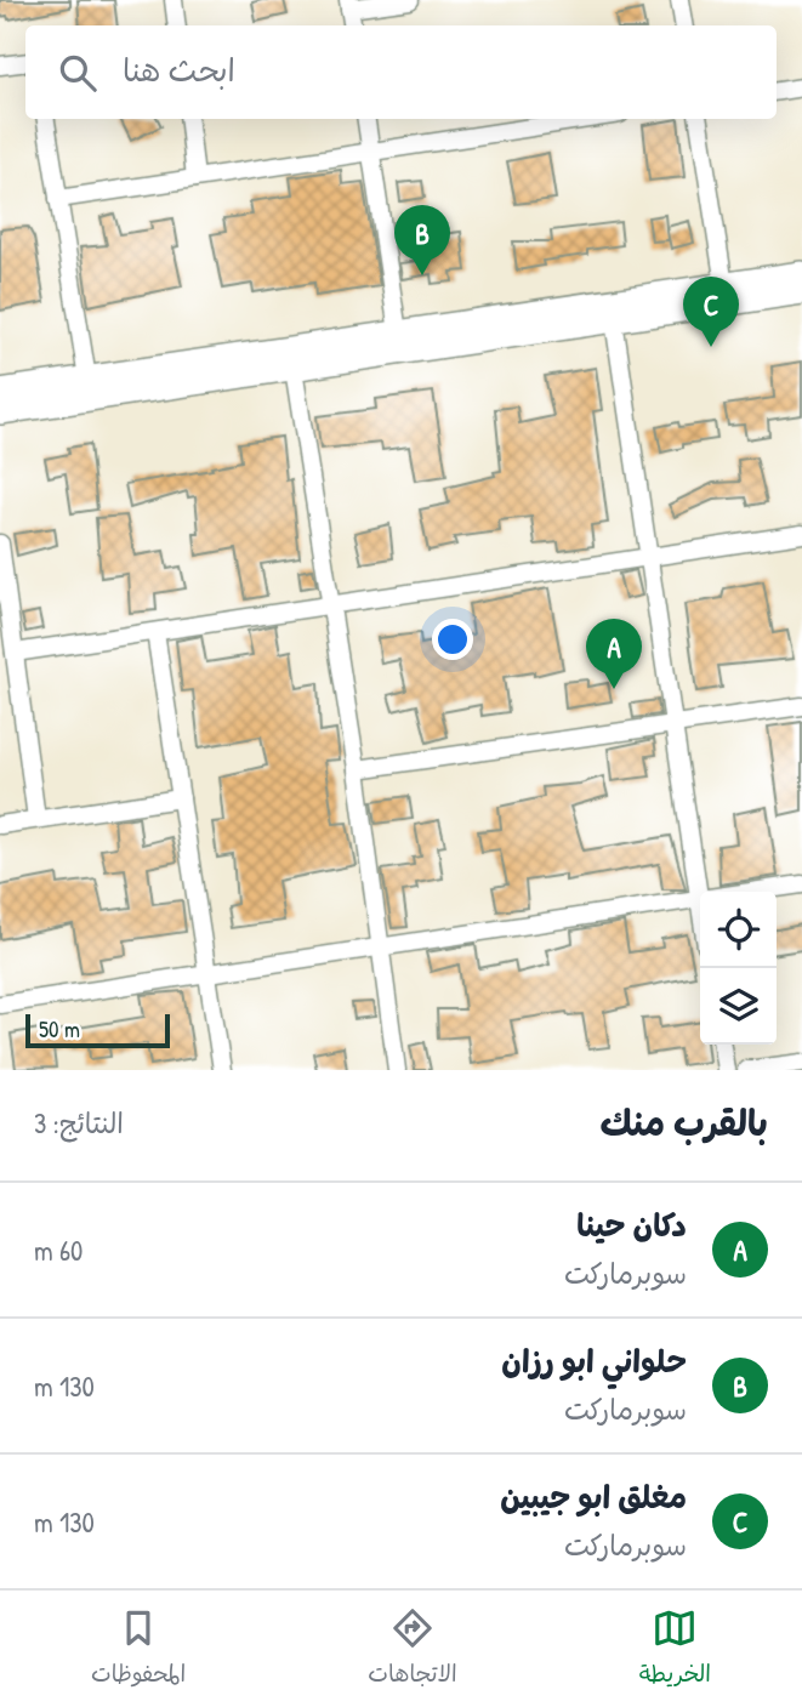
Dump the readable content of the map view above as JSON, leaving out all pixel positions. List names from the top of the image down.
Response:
{
  "scale_bar": "50 m",
  "page": {
    "search": "ابحث هنا",
    "pins": ["B", "C", "A"],
    "scale": "50 m",
    "heading": ["بالقرب منك", "النتائج: 3"],
    "list": [
      {
        "mark": "A",
        "name": "دكان حينا",
        "note": "سوبرماركت",
        "value": "60 m"
      },
      {
        "mark": "B",
        "name": "حلواني ابو رزان",
        "note": "سوبرماركت",
        "value": "130 m"
      },
      {
        "mark": "C",
        "name": "مغلق ابو جيبين",
        "note": "سوبرماركت",
        "value": "130 m"
      }
    ],
    "nav": ["الخريطة", "الاتجاهات", "المحفوظات"]
  }
}
